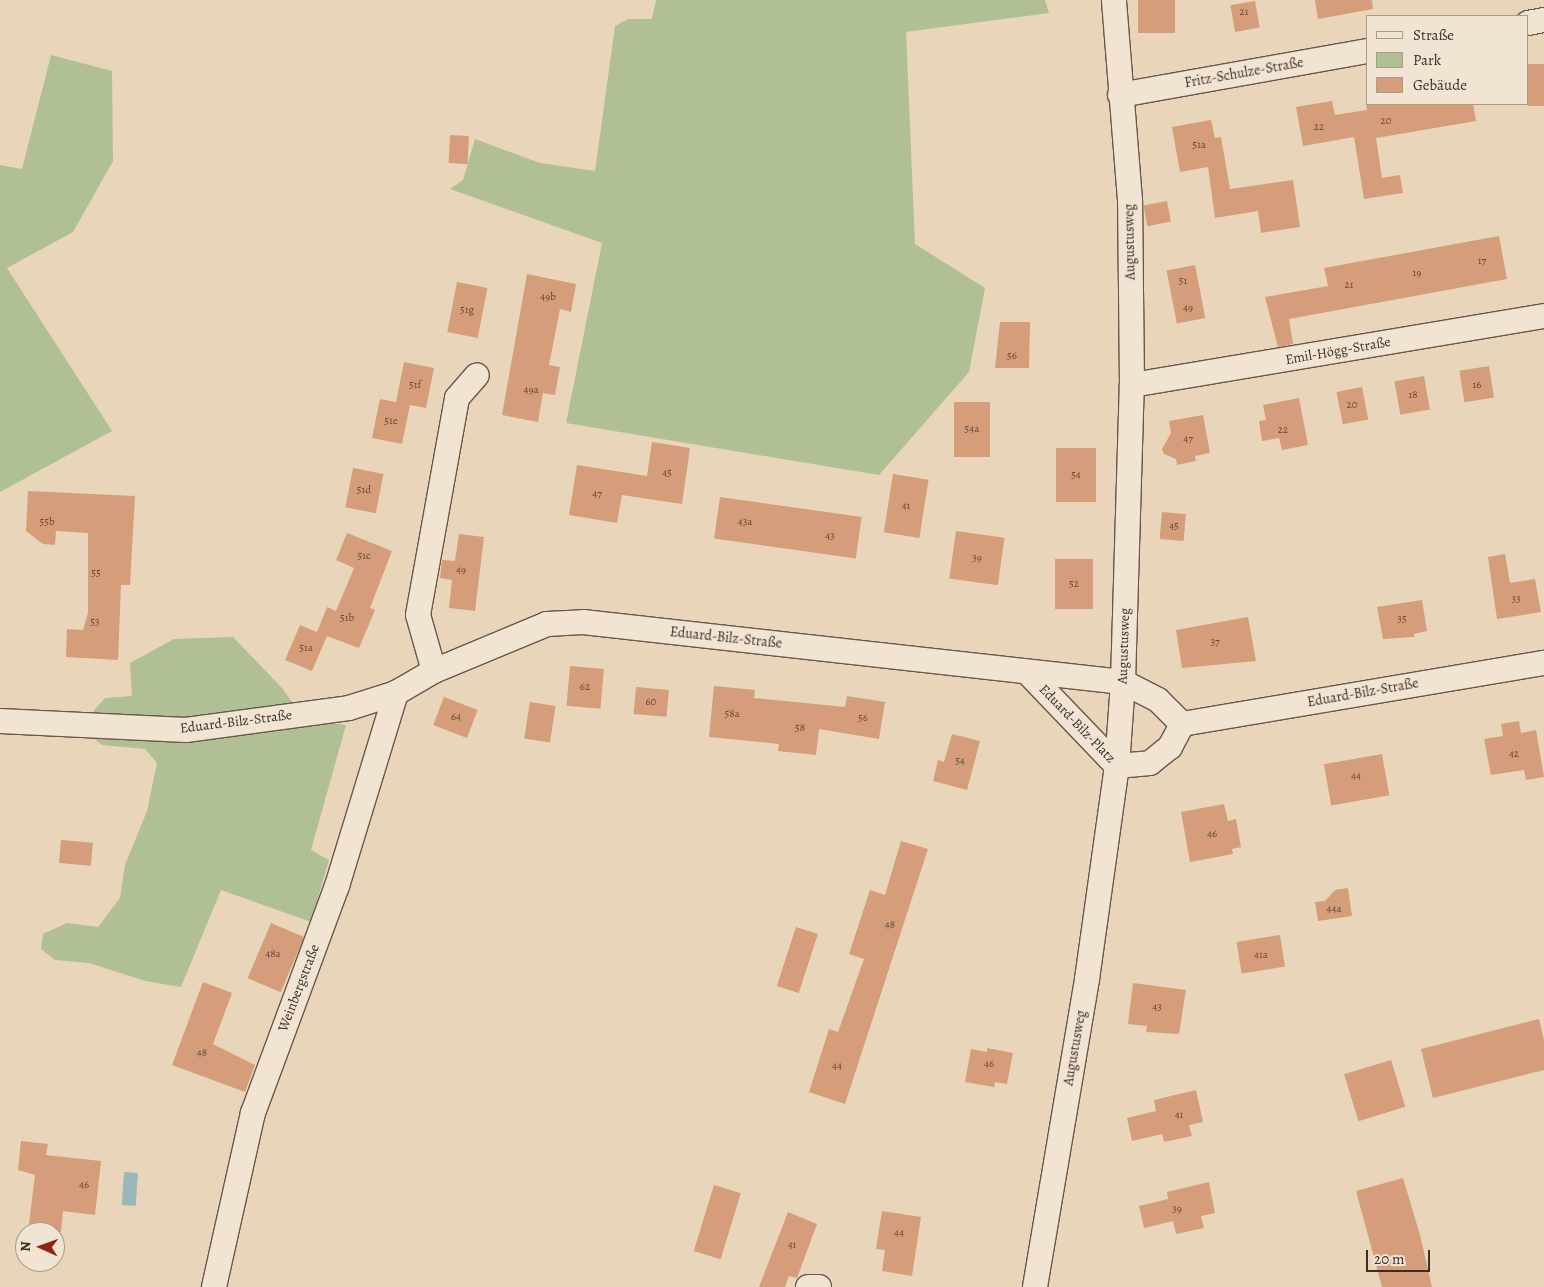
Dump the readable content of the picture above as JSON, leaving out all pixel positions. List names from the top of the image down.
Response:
{
  "streets": {
    "street": [
      "Fritz-Schulze-Straße",
      "Augustusweg",
      "Emil-Högg-Straße",
      "Eduard-Bilz-Straße",
      "Eduard-Bilz-Platz",
      "Weinbergstraße"
    ]
  },
  "crossings": [
    ["Fritz-Schulze-Straße", "Augustusweg"],
    ["Augustusweg", "Emil-Högg-Straße"],
    ["Augustusweg", "Eduard-Bilz-Platz"],
    ["Eduard-Bilz-Straße", "Eduard-Bilz-Platz"],
    ["Eduard-Bilz-Straße", "Weinbergstraße"]
  ],
  "house_numbers": [
    "21",
    "20",
    "22",
    "51a",
    "17",
    "19",
    "51",
    "21",
    "49b",
    "49",
    "51g",
    "56",
    "51f",
    "16",
    "49a",
    "18",
    "20",
    "51e",
    "54a",
    "22",
    "47",
    "45",
    "54",
    "51d",
    "47",
    "41",
    "55b",
    "43a",
    "45",
    "43",
    "51c",
    "39",
    "49",
    "55",
    "52",
    "33",
    "51b",
    "35",
    "53",
    "37",
    "51a",
    "62",
    "60",
    "58a",
    "64",
    "56",
    "58",
    "42",
    "54",
    "44",
    "46",
    "44a",
    "48",
    "48a",
    "41a",
    "43",
    "48",
    "46",
    "44",
    "41",
    "46",
    "39",
    "44",
    "41"
  ],
  "legend": ["Straße", "Park", "Gebäude"],
  "scale_bar": "20 m",
  "north": "left"
}
